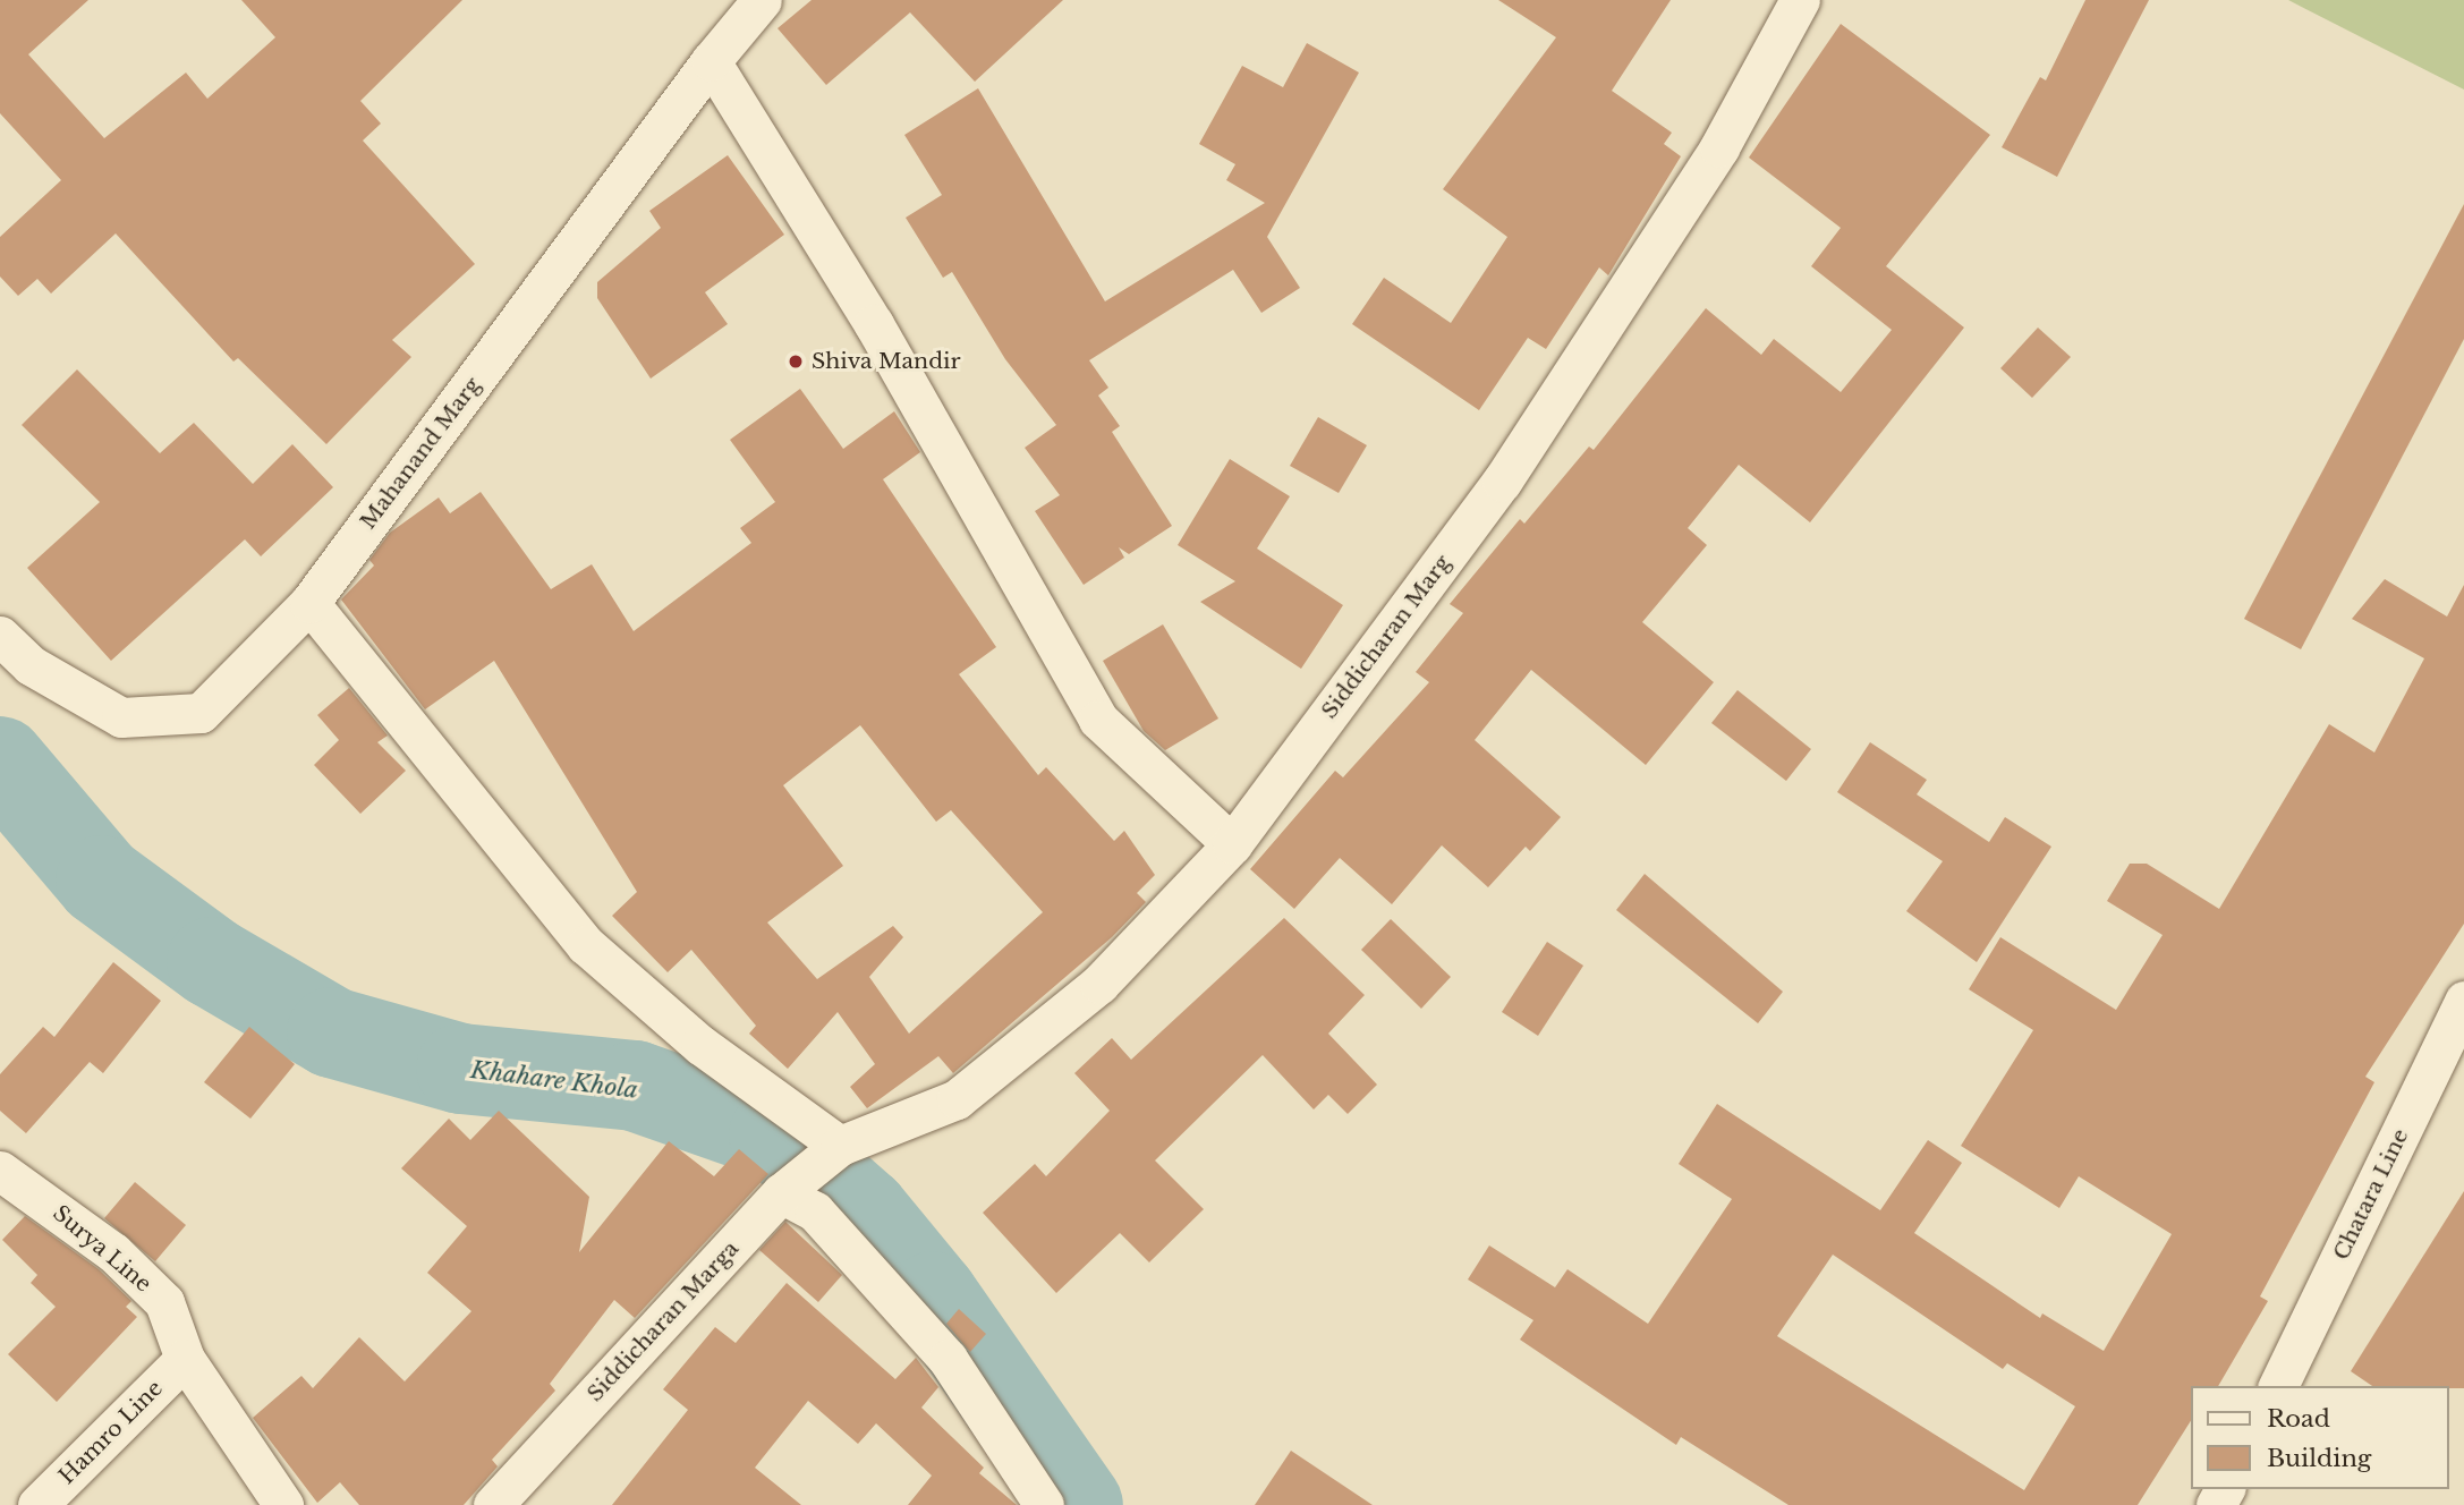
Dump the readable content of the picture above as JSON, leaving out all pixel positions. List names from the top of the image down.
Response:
{
  "streets": {
    "street": [
      "Mahanand Marg",
      "Siddicharan Marg",
      "Chatara Line",
      "Surya Line",
      "Siddicharan Marga",
      "Hamro Line"
    ]
  },
  "crossings": [
    ["Siddicharan Marg", "Siddicharan Marga"],
    ["Surya Line", "Hamro Line"]
  ],
  "water": ["Khahare Khola"],
  "places": ["Shiva Mandir"],
  "legend": ["Road", "Building"]
}
